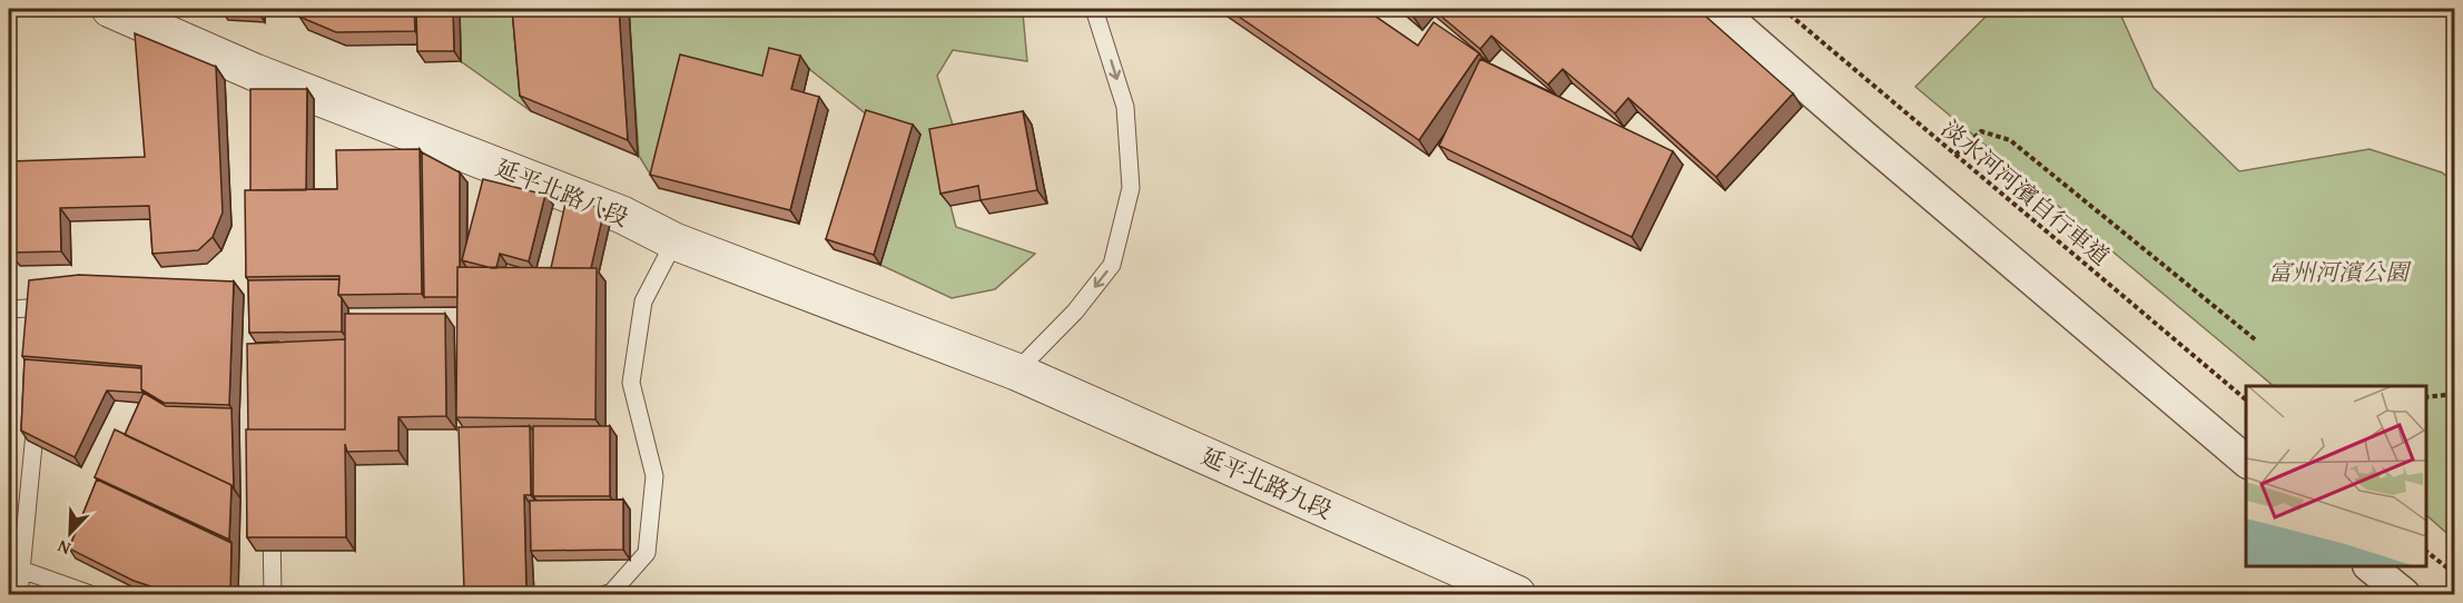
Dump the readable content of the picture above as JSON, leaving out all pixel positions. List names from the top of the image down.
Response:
{
  "streets": {
    "street": ["延平北路八段", "延平北路九段"],
    "path": ["淡水河河濱自行車道"]
  },
  "crossings": [
    ["延平北路八段", "延平北路九段"]
  ],
  "parks": ["富州河濱公園"],
  "north": "bottom left"
}
